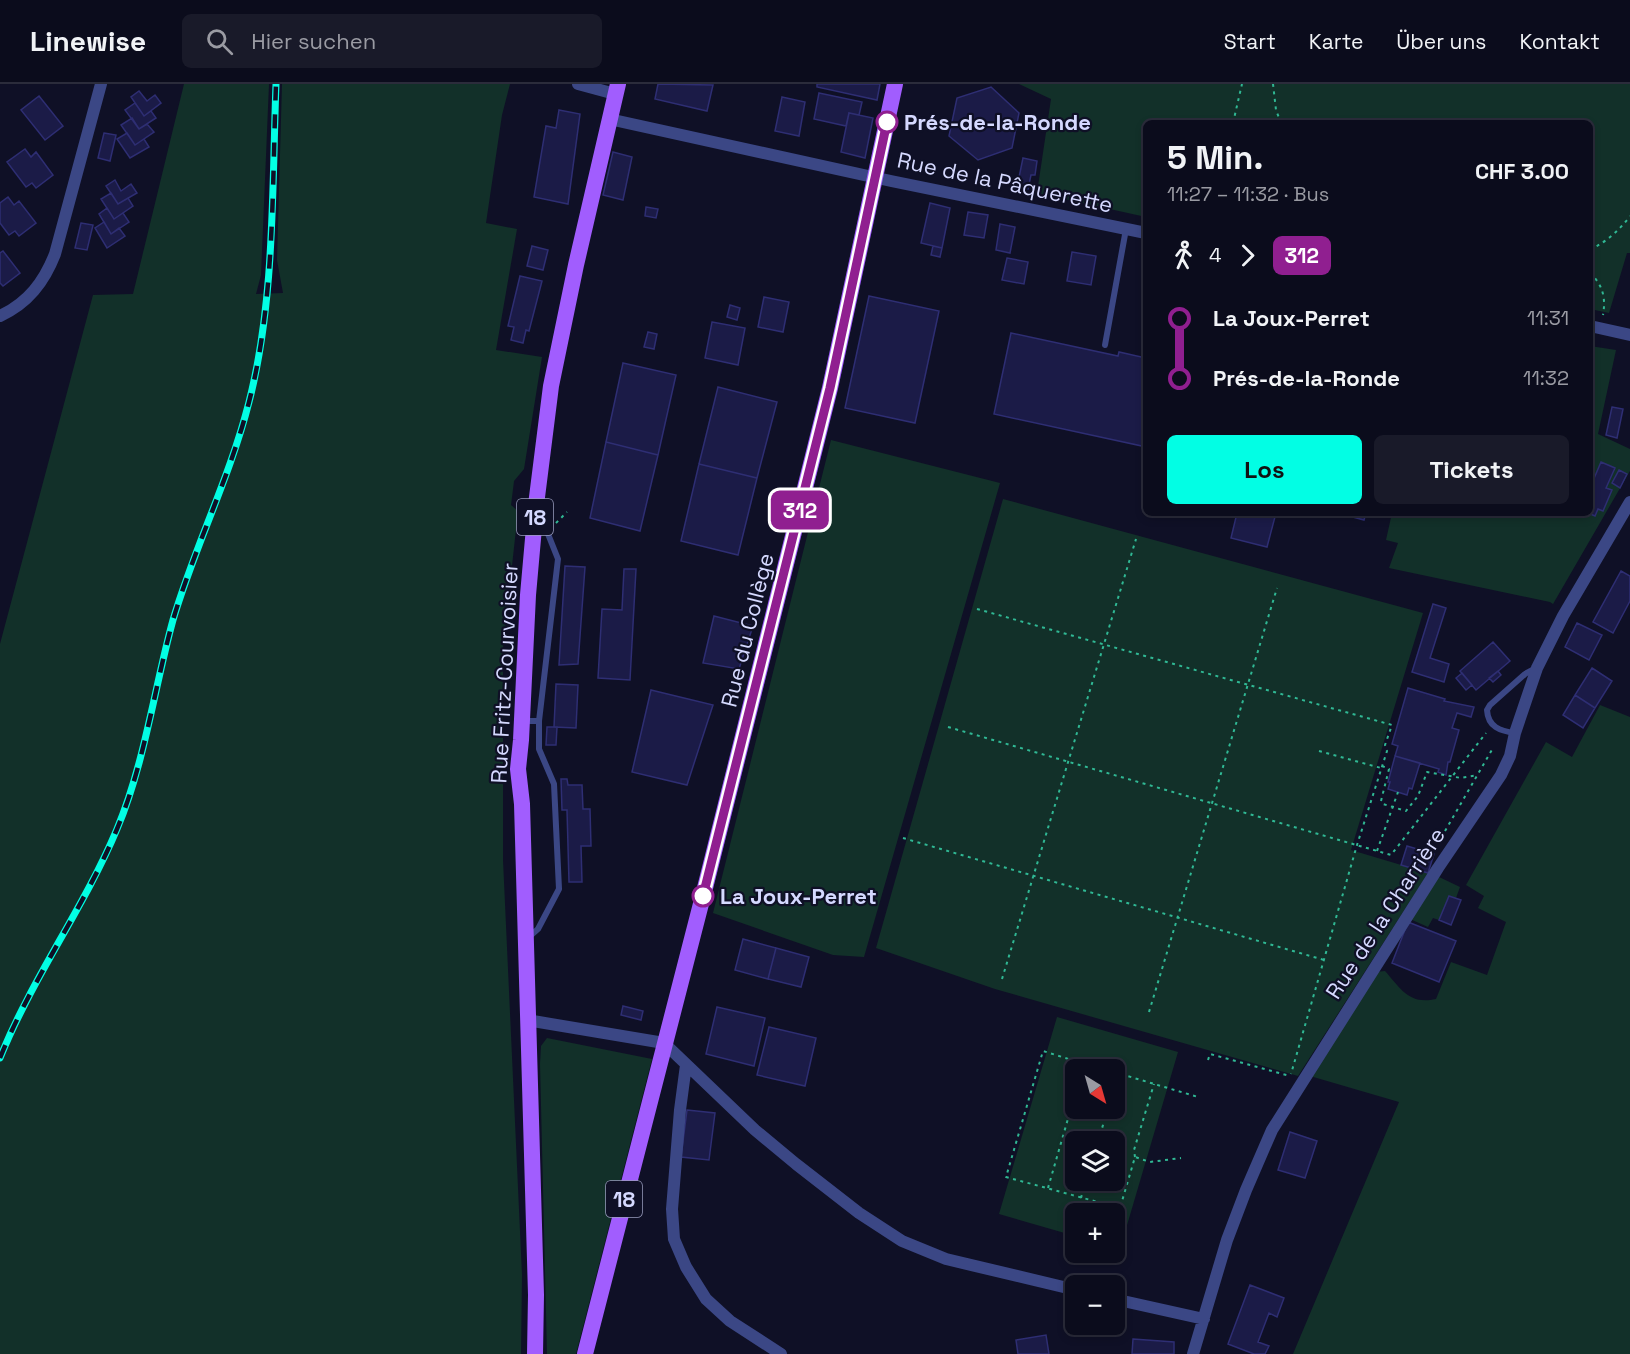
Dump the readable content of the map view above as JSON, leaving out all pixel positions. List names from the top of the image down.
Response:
{
  "streets": {
    "main road": ["18", "Rue du Collège", "Rue Fritz-Courvoisier"],
    "street": ["Rue de la Pâquerette", "Rue de la Charrière"]
  },
  "crossings": [
    ["Rue de la Pâquerette", "Rue du Collège"],
    ["Rue de la Pâquerette", "Rue Fritz-Courvoisier"],
    ["18", "Rue du Collège"],
    ["18", "Rue Fritz-Courvoisier"]
  ],
  "places": ["Prés-de-la-Ronde", "La Joux-Perret"],
  "lines": ["bus line 312"],
  "north": "bottom right",
  "page": {
    "header": "Linewise",
    "search": "Hier suchen",
    "nav": [
      "Start",
      "Karte",
      "Über uns",
      "Kontakt"
    ],
    "on_map": "312",
    "heading": ["5 Min.", "11:27 – 11:32 · Bus", "CHF 3.00"],
    "legs": ["4", "312"],
    "list": [
      {
        "name": "La Joux-Perret",
        "value": "11:31"
      },
      {
        "name": "Prés-de-la-Ronde",
        "value": "11:32"
      }
    ],
    "buttons": ["Los", "Tickets"],
    "map_buttons": ["+", "−"]
  }
}
